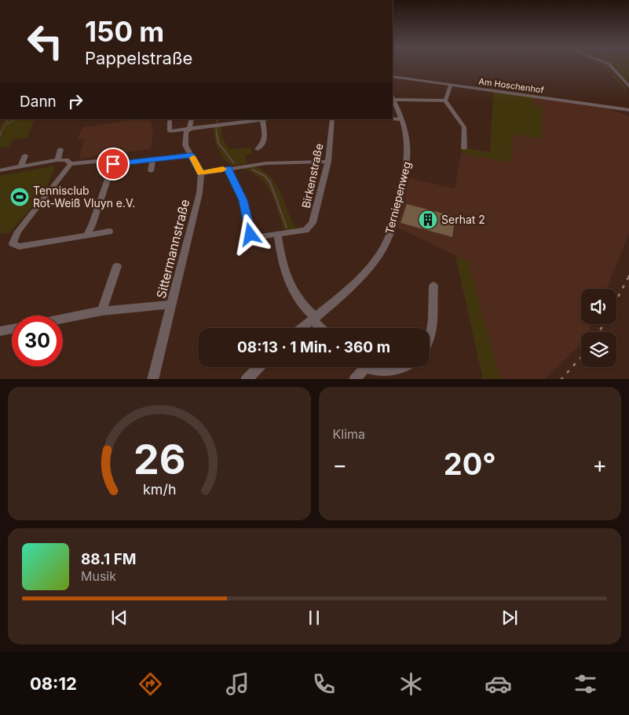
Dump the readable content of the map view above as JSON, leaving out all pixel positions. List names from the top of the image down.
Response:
{
  "streets": {
    "street": [
      "Am Hoschenhof",
      "Birkenstraße",
      "Terniepenweg",
      "Sittermannstraße"
    ]
  },
  "places": {
    "sports": ["Tennisclub Rot-Weiß Vluyn e.V."],
    "building": ["Serhat 2"]
  },
  "page": {
    "turn": ["150 m", "Pappelstraße"],
    "then": "Dann",
    "limit": "30",
    "trip": "08:13 · 1 Min. · 360 m",
    "tile": "Klima",
    "heat": ["−", "20°", "+"],
    "song": ["88.1 FM", "Musik"],
    "tabs": "08:12",
    "gauge": ["26", "km/h"]
  }
}
